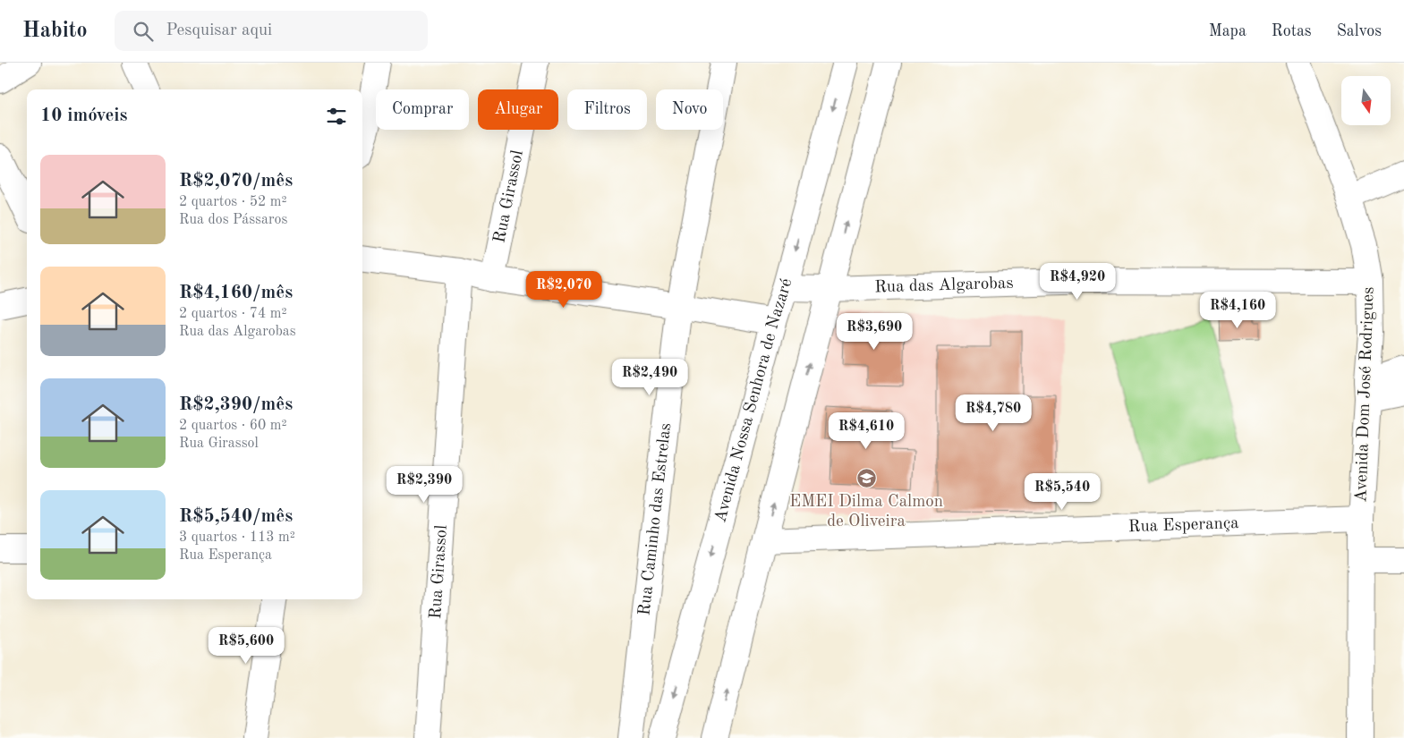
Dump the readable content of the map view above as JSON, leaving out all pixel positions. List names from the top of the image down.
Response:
{
  "streets": {
    "street": [
      "Rua Girassol",
      "Rua das Algarobas",
      "Avenida Dom José Rodrigues",
      "Avenida Nossa Senhora de Nazaré",
      "Rua Caminho das Estrelas",
      "Rua Esperança"
    ]
  },
  "crossings": [
    ["Rua das Algarobas", "Avenida Dom José Rodrigues"],
    ["Rua das Algarobas", "Avenida Nossa Senhora de Nazaré"],
    ["Avenida Dom José Rodrigues", "Rua Esperança"]
  ],
  "places": {
    "school or university": ["EMEI Dilma Calmon de Oliveira"]
  },
  "north": "bottom",
  "page": {
    "header": "Habito",
    "search": "Pesquisar aqui",
    "nav": ["Mapa", "Rotas", "Salvos"],
    "chip": [
      "Comprar",
      "Alugar",
      "Filtros",
      "Novo"
    ],
    "heading": "10 imóveis",
    "list": [
      {
        "name": "R$2,070/mês",
        "note": "2 quartos · 52 m² · Rua dos Pássaros"
      },
      {
        "name": "R$4,160/mês",
        "note": "2 quartos · 74 m² · Rua das Algarobas"
      },
      {
        "name": "R$2,390/mês",
        "note": "2 quartos · 60 m² · Rua Girassol"
      },
      {
        "name": "R$5,540/mês",
        "note": "3 quartos · 113 m² · Rua Esperança"
      }
    ],
    "price": [
      "R$4,920",
      "R$2,070",
      "R$4,160",
      "R$3,690",
      "R$2,490",
      "R$4,780",
      "R$4,610",
      "R$2,390",
      "R$5,540",
      "R$5,600"
    ]
  }
}
